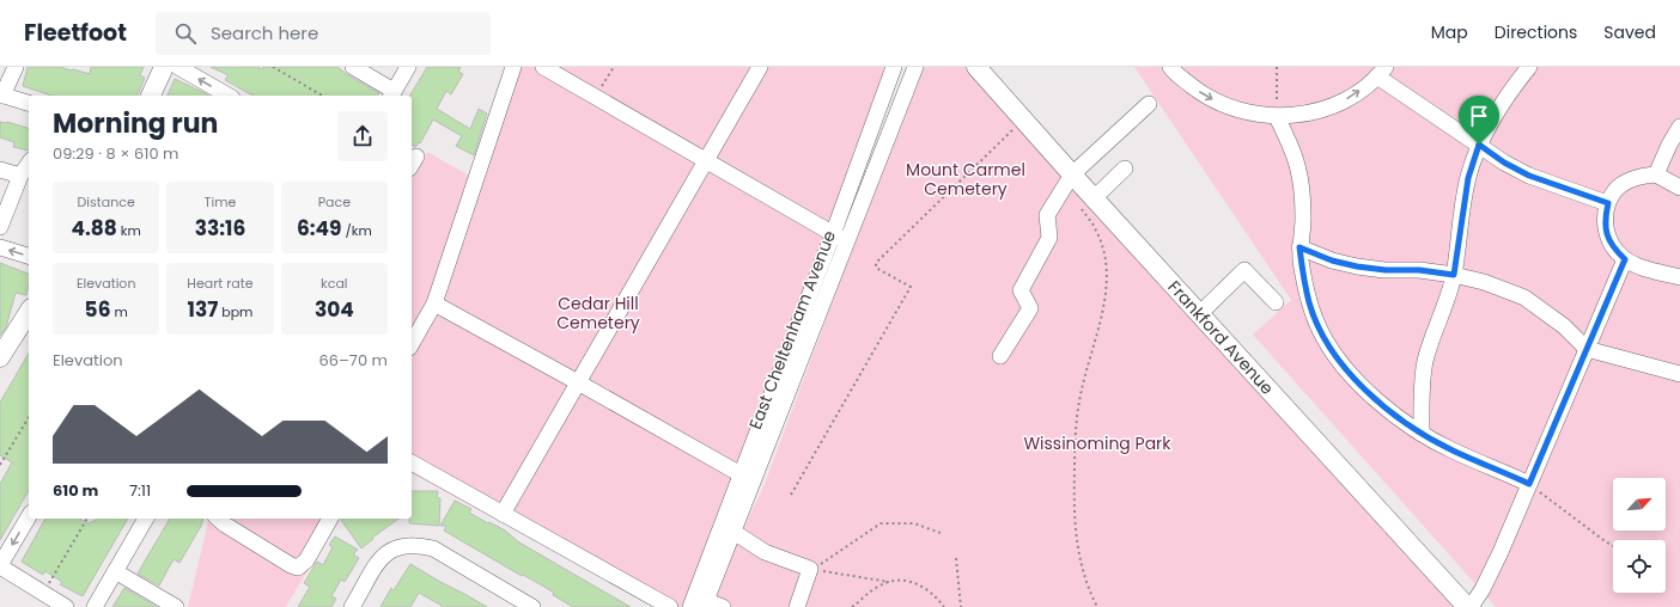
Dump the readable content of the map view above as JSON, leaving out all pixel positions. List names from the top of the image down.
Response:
{
  "streets": {
    "main road": ["Frankford Avenue"],
    "street": ["East Cheltenham Avenue"]
  },
  "parks": ["Mount Carmel Cemetery", "Cedar Hill Cemetery", "Wissinoming Park"],
  "north": "top right",
  "page": {
    "header": "Fleetfoot",
    "search": "Search here",
    "nav": ["Map", "Directions", "Saved"],
    "heading": ["Morning run", "09:29 · 8 × 610 m"],
    "stats": [
      ["Distance", "4.88 km"],
      ["Time", "33:16"],
      ["Pace", "6:49 /km"],
      ["Elevation", "56 m"],
      ["Heart rate", "137 bpm"],
      ["kcal", "304"]
    ],
    "chart": ["Elevation", "66–70 m"],
    "list": [
      {
        "name": "610 m",
        "note": "7:11"
      }
    ]
  }
}
